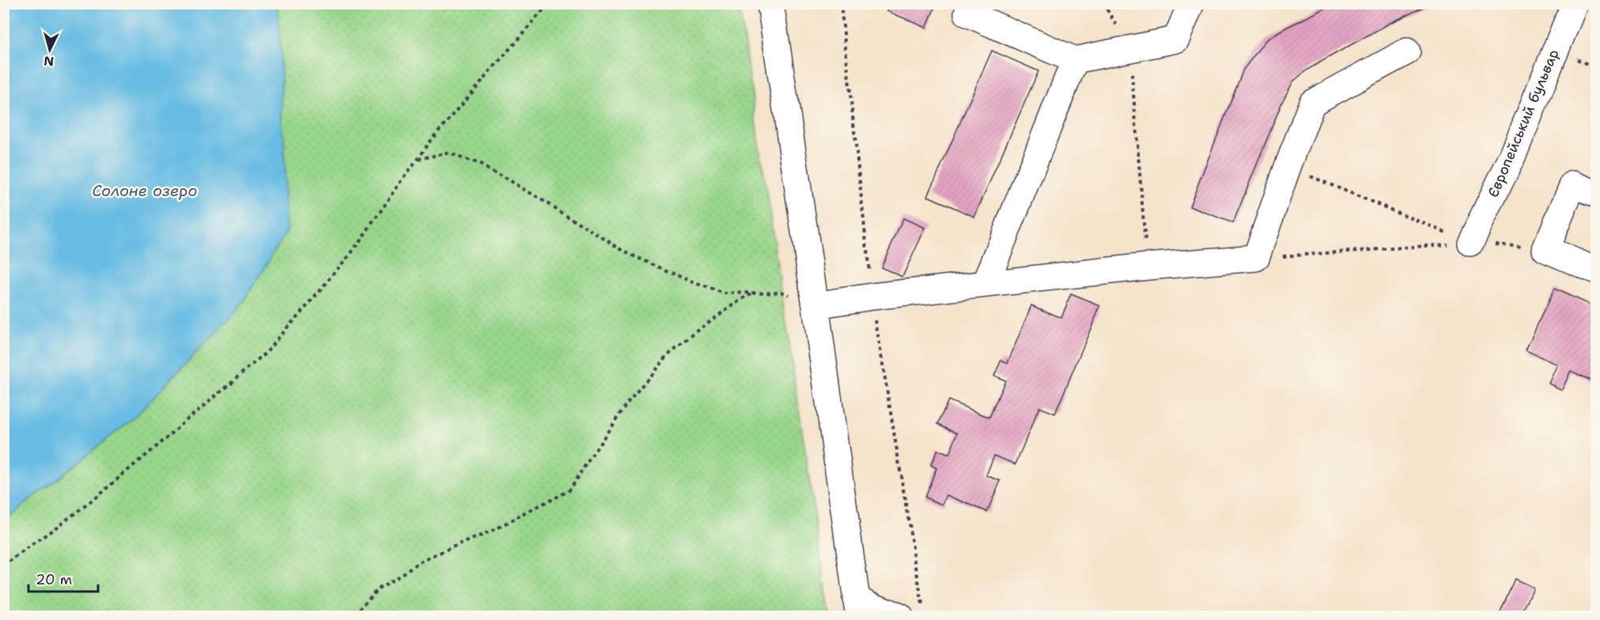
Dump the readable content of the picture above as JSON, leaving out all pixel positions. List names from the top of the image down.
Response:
{
  "streets": {
    "street": ["Європейський бульвар"]
  },
  "water": ["Солоне озеро"],
  "scale_bar": "20 m",
  "north": "bottom"
}
